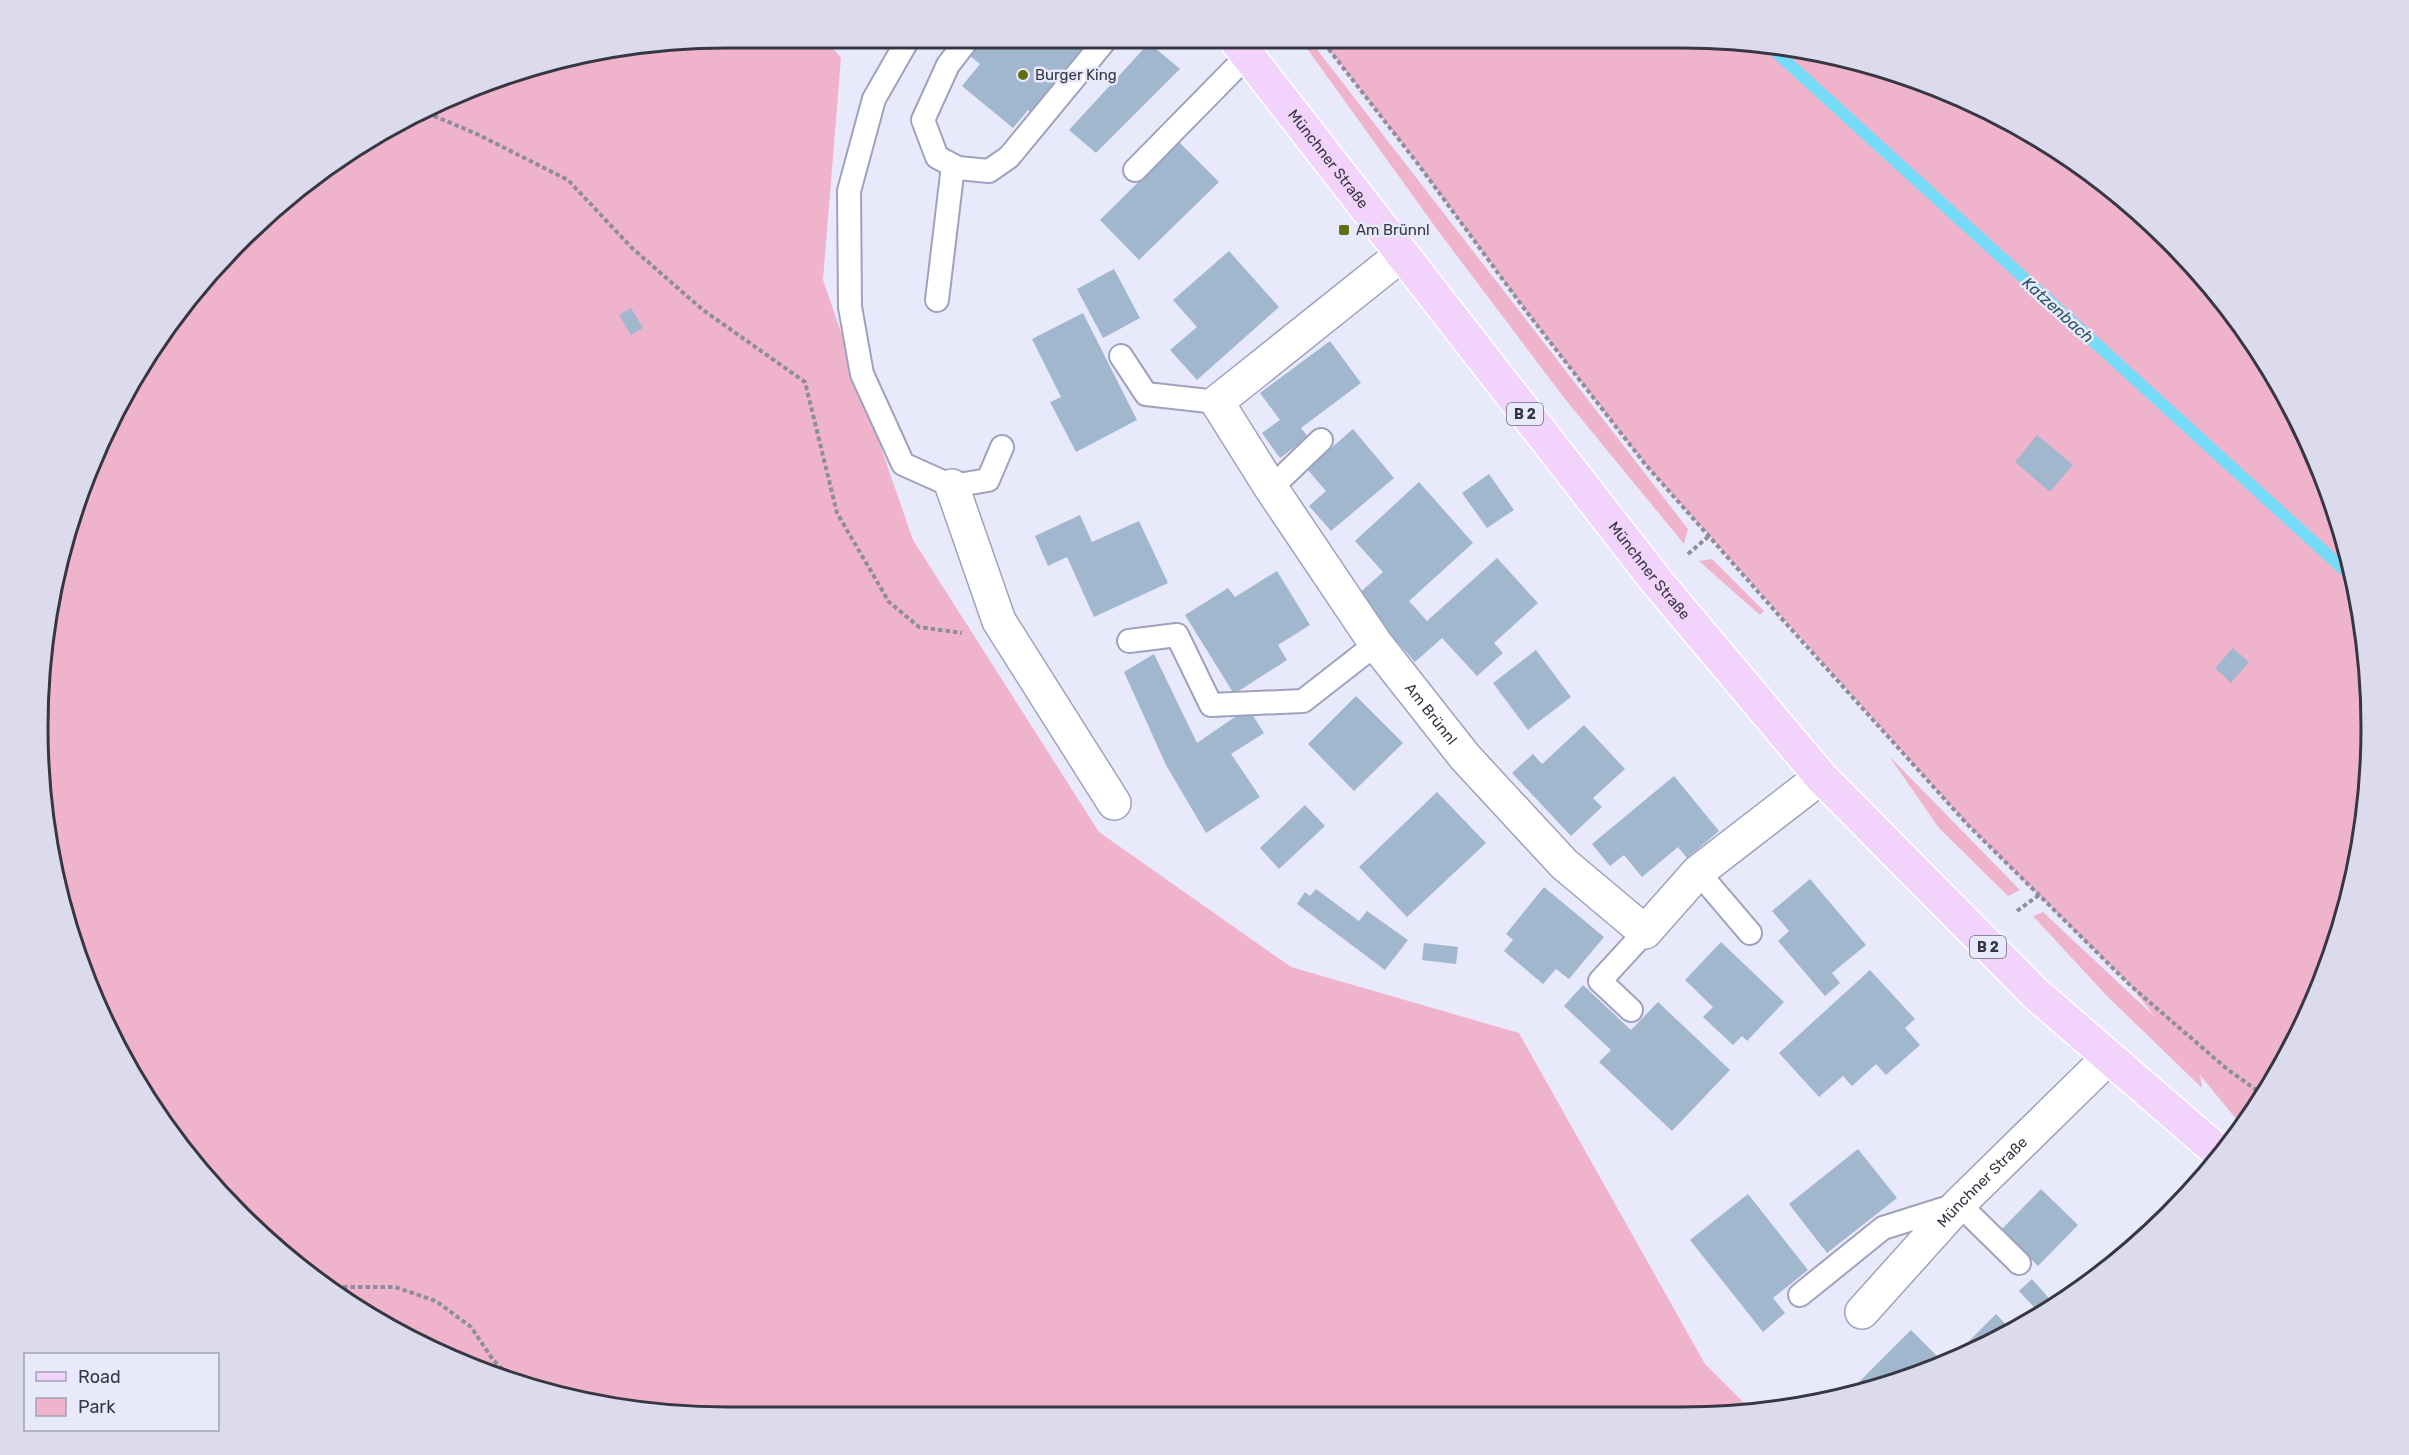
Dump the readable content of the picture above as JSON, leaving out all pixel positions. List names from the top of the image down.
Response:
{
  "streets": {
    "main road": ["Münchner Straße", "B 2"],
    "street": ["Am Brünnl"]
  },
  "crossings": [
    ["Münchner Straße", "B 2"]
  ],
  "water": ["Katzenbach"],
  "places": {
    "other": ["Burger King"],
    "transit": ["Am Brünnl"]
  },
  "legend": ["Road", "Park"]
}
